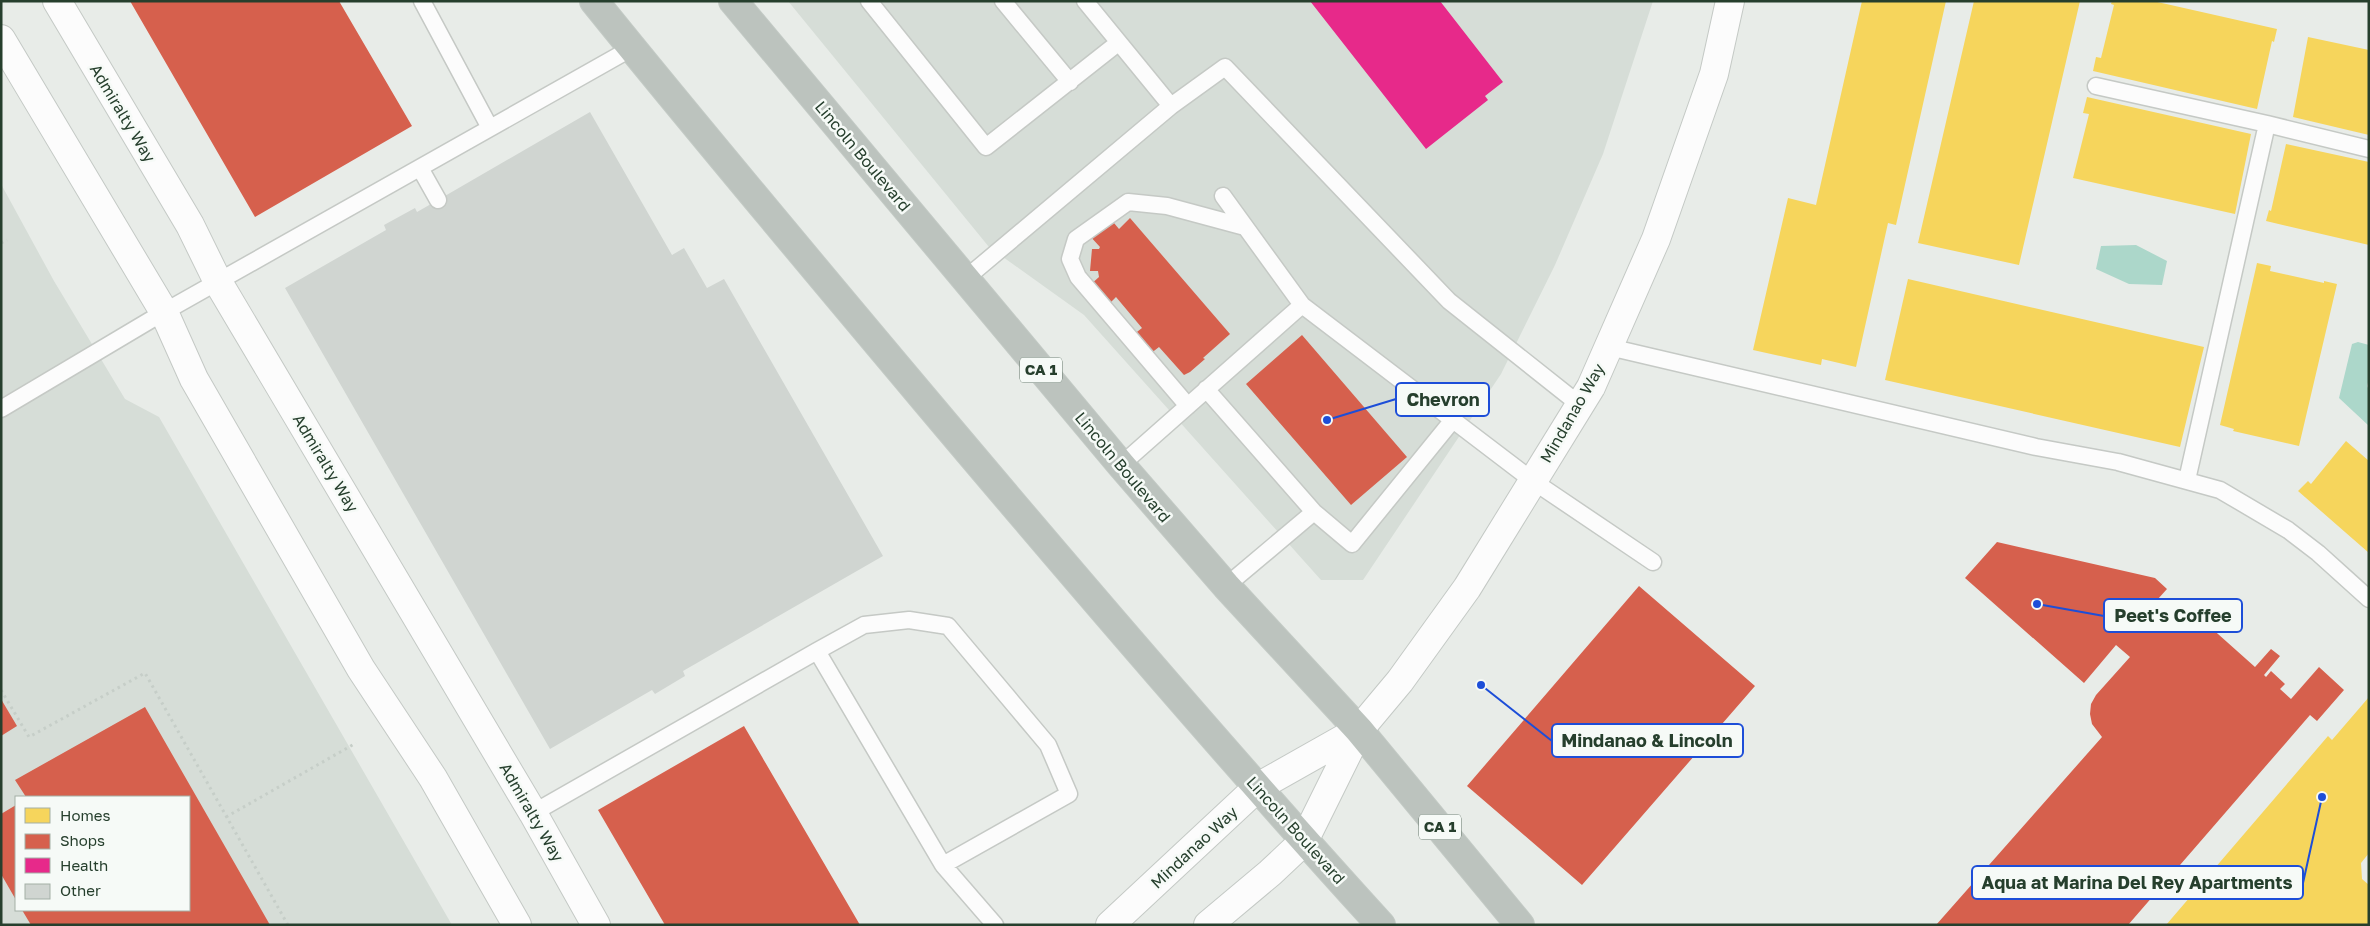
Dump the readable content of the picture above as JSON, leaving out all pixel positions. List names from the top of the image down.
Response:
{
  "streets": {
    "highway": ["Lincoln Boulevard", "CA 1"],
    "street": ["Admiralty Way", "Mindanao Way"]
  },
  "crossings": [
    ["Lincoln Boulevard", "Mindanao Way"]
  ],
  "places": [
    "Chevron",
    "Peet's Coffee",
    "Mindanao & Lincoln",
    "Aqua at Marina Del Rey Apartments"
  ],
  "legend": [
    "Homes",
    "Shops",
    "Health",
    "Other"
  ]
}
